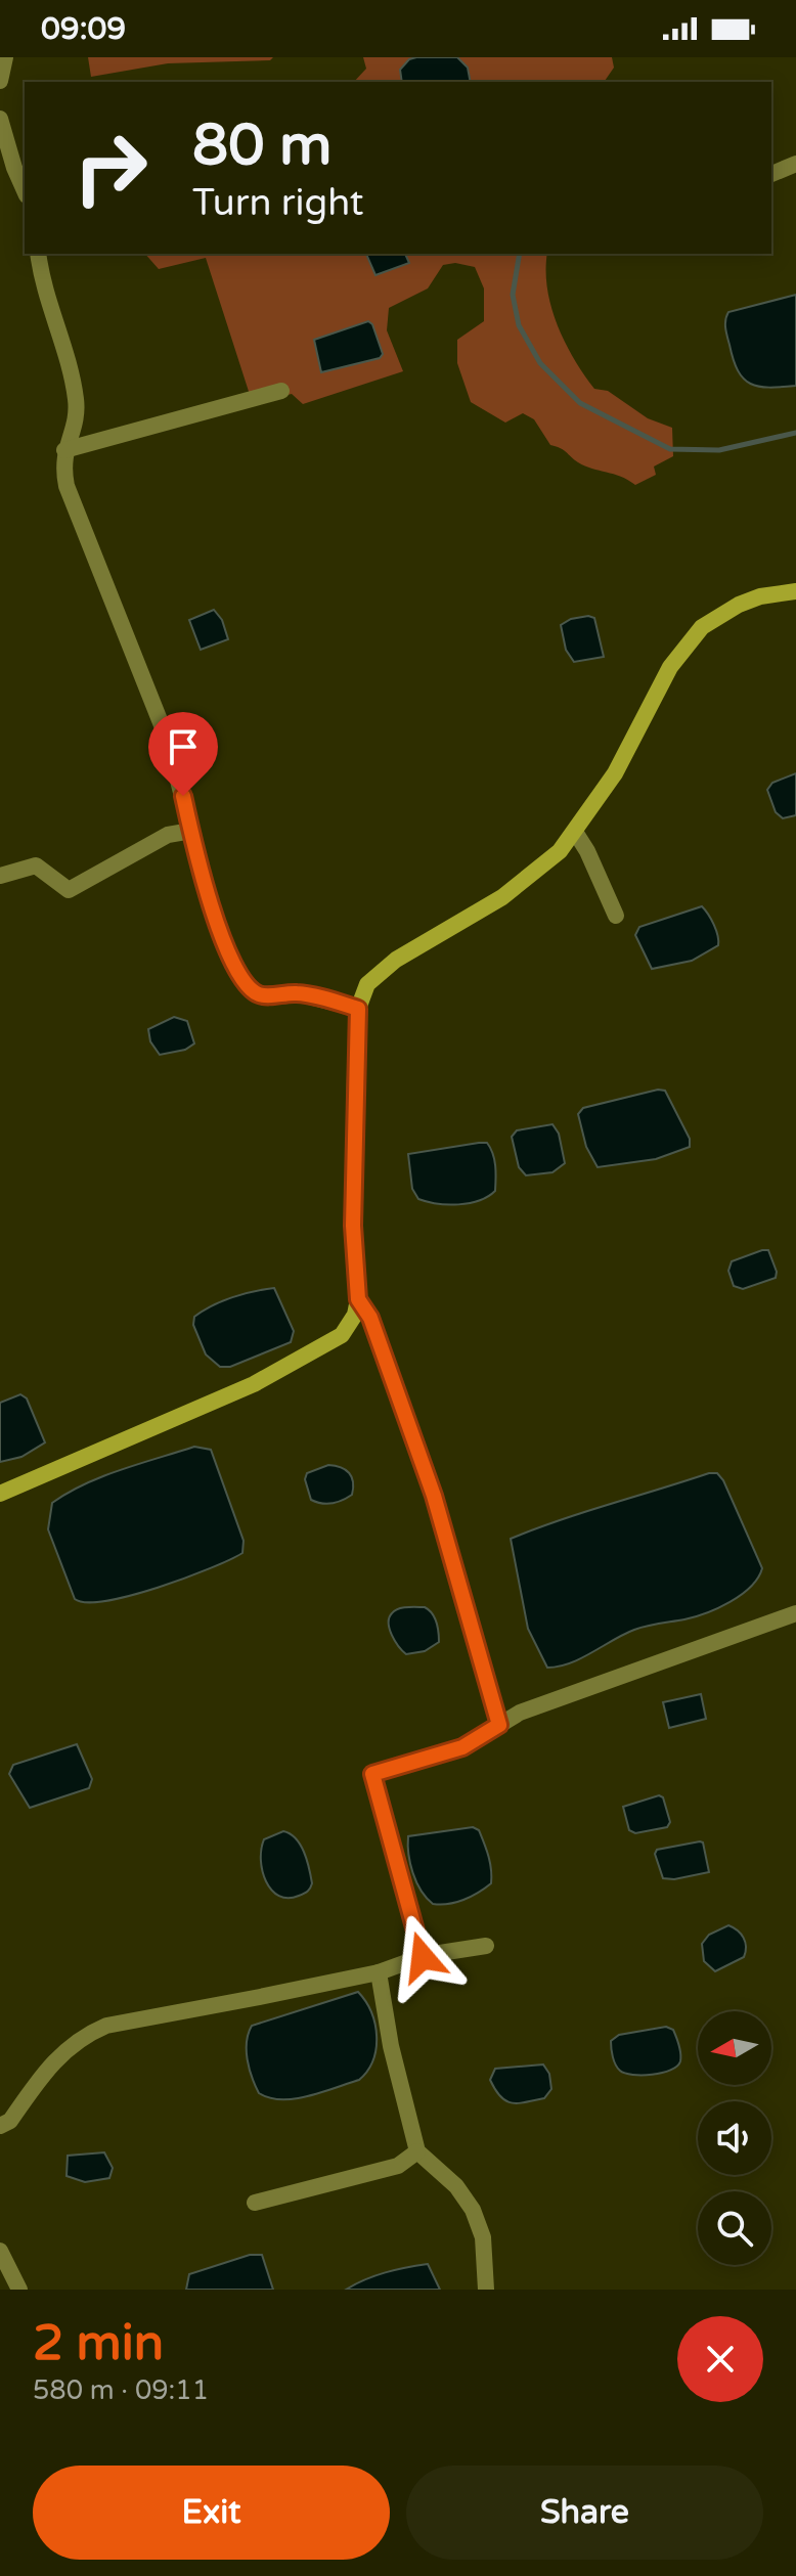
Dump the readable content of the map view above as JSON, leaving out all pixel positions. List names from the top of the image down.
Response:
{
  "north": "left",
  "page": {
    "status": "09:09",
    "turn": ["80 m", "Turn right"],
    "heading": ["2 min", "580 m · 09:11"],
    "buttons": ["Exit", "Share"]
  }
}
